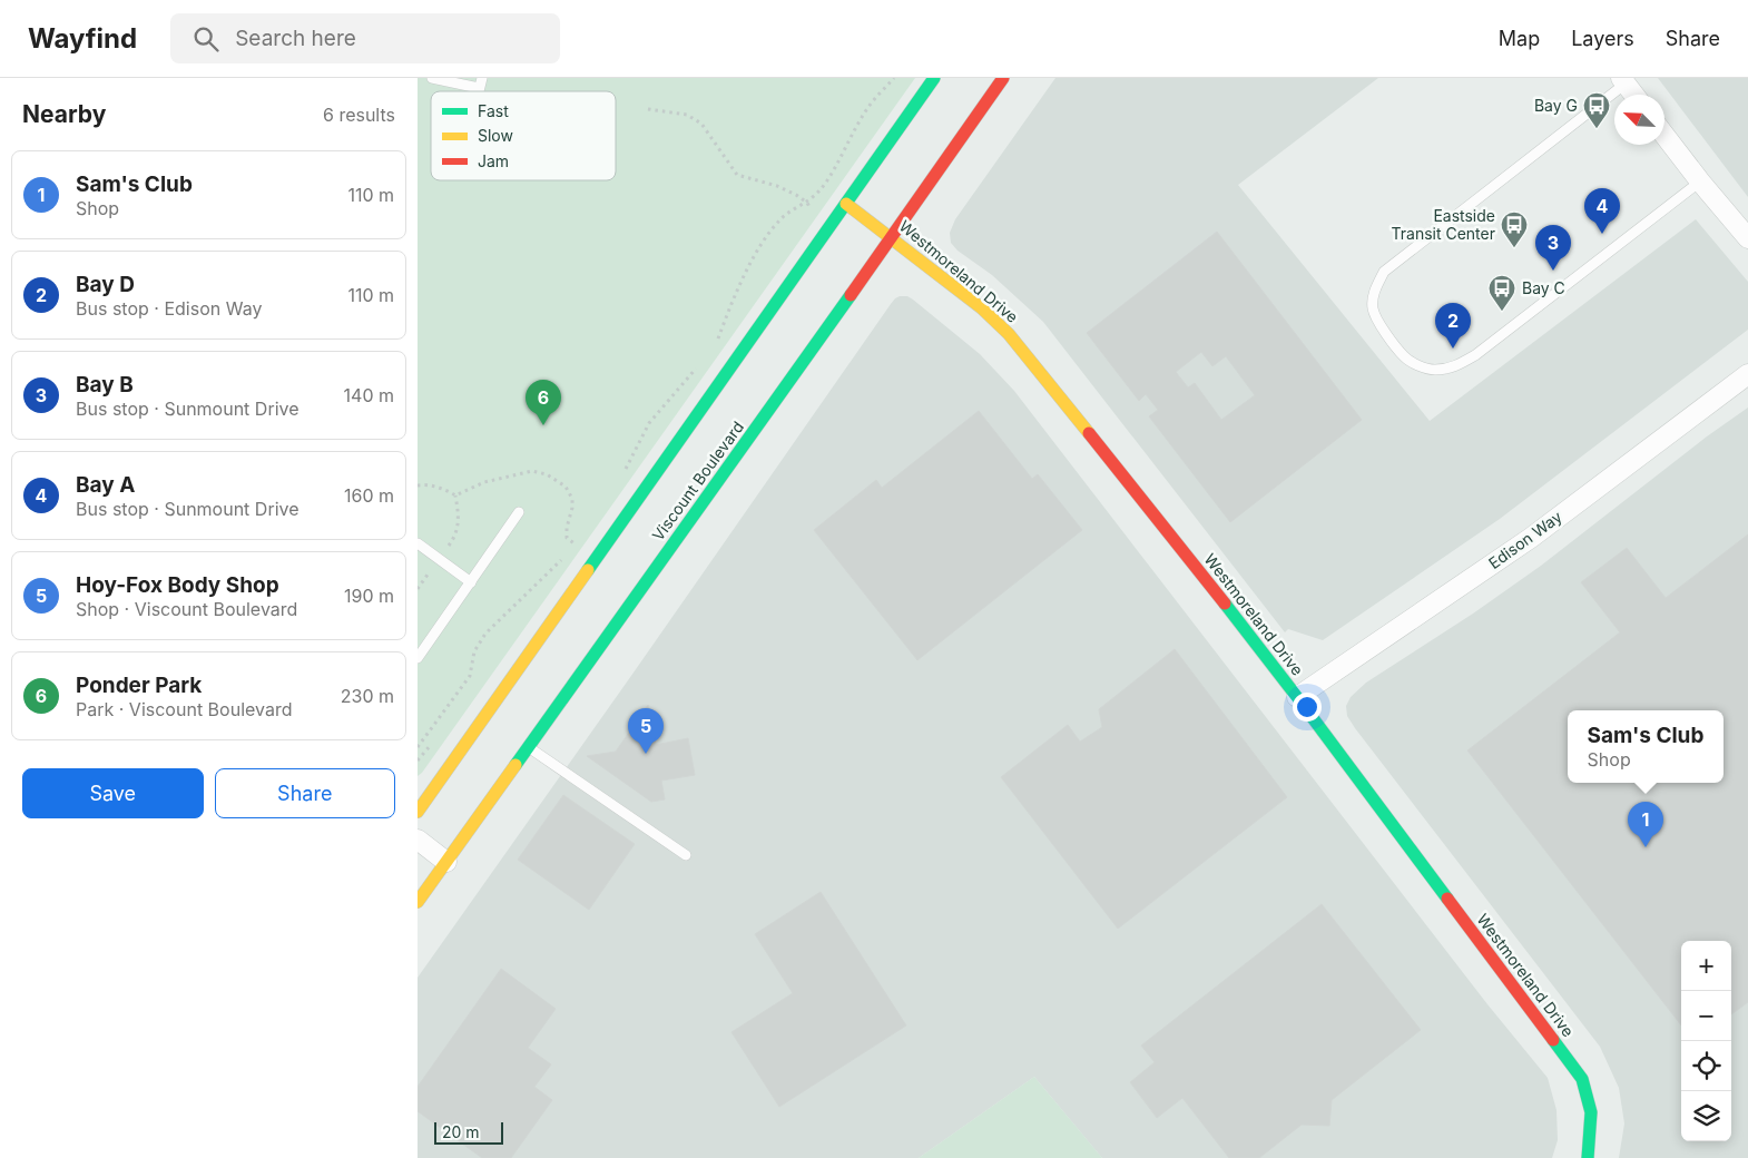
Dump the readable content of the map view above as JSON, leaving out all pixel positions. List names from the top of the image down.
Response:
{
  "streets": {
    "main road": ["Westmoreland Drive", "Viscount Boulevard"],
    "street": ["Edison Way"]
  },
  "crossings": [
    ["Westmoreland Drive", "Viscount Boulevard"],
    ["Westmoreland Drive", "Edison Way"]
  ],
  "places": {
    "bus stop": ["Bay G", "Eastside Transit Center", "Bay C"]
  },
  "legend": ["Fast", "Slow", "Jam"],
  "scale_bar": "20 m",
  "north": "top left",
  "page": {
    "header": "Wayfind",
    "search": "Search here",
    "nav": ["Map", "Layers", "Share"],
    "heading": ["Nearby", "6 results"],
    "list": [
      {
        "mark": "1",
        "name": "Sam's Club",
        "note": "Shop",
        "value": "110 m"
      },
      {
        "mark": "2",
        "name": "Bay D",
        "note": "Bus stop · Edison Way",
        "value": "110 m"
      },
      {
        "mark": "3",
        "name": "Bay B",
        "note": "Bus stop · Sunmount Drive",
        "value": "140 m"
      },
      {
        "mark": "4",
        "name": "Bay A",
        "note": "Bus stop · Sunmount Drive",
        "value": "160 m"
      },
      {
        "mark": "5",
        "name": "Hoy-Fox Body Shop",
        "note": "Shop · Viscount Boulevard",
        "value": "190 m"
      },
      {
        "mark": "6",
        "name": "Ponder Park",
        "note": "Park · Viscount Boulevard",
        "value": "230 m"
      }
    ],
    "pins": [
      "4",
      "3",
      "2",
      "6",
      "5",
      "1"
    ],
    "popup": ["Sam's Club", "Shop"],
    "buttons": ["Save", "Share"],
    "map_buttons": ["+", "−"],
    "scale": "20 m"
  }
}
